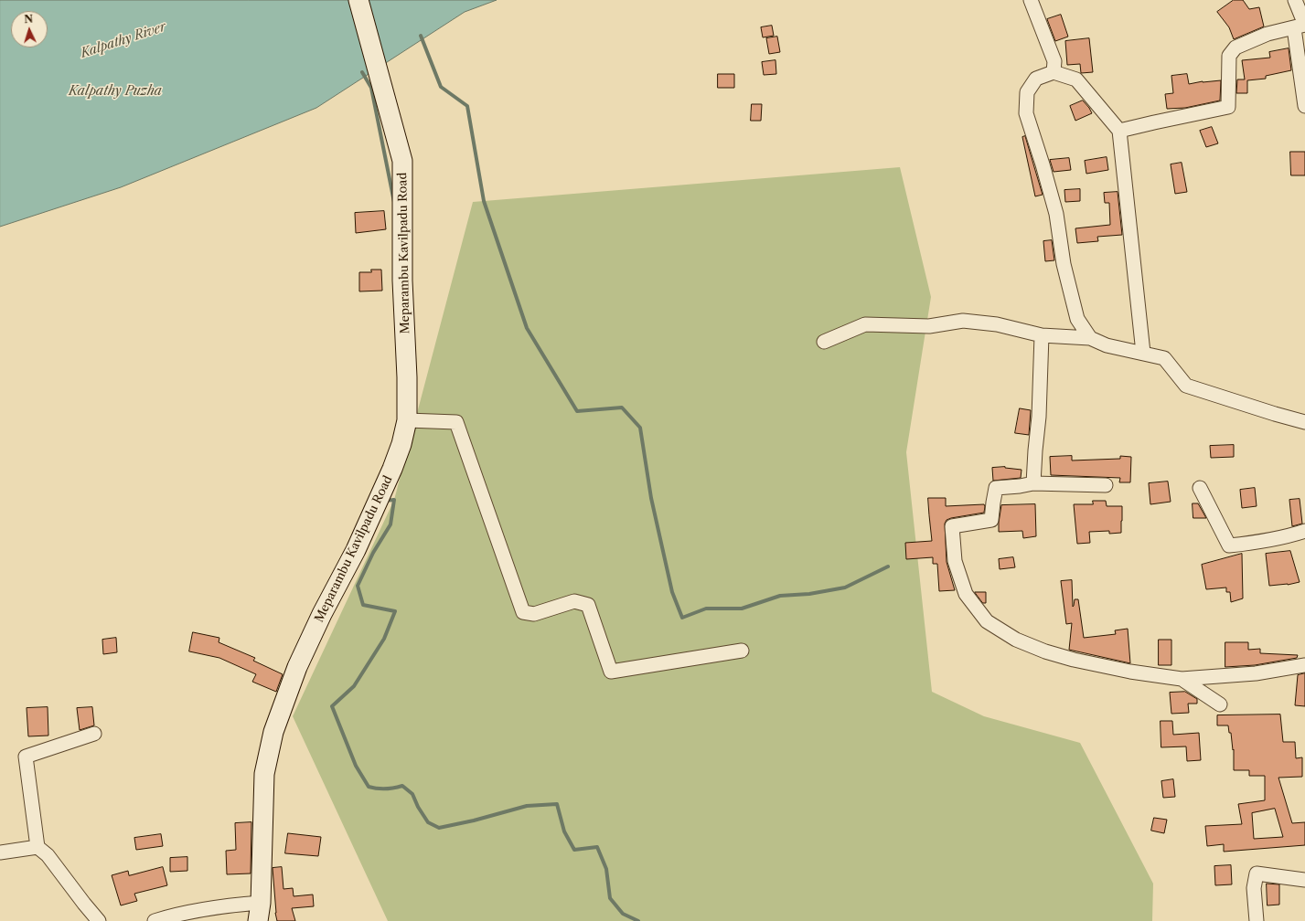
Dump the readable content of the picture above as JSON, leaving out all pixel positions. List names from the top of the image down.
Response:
{
  "streets": {
    "main road": ["Meparambu Kavilpadu Road"]
  },
  "water": ["Kalpathy River", "Kalpathy Puzha"],
  "north": "top"
}
